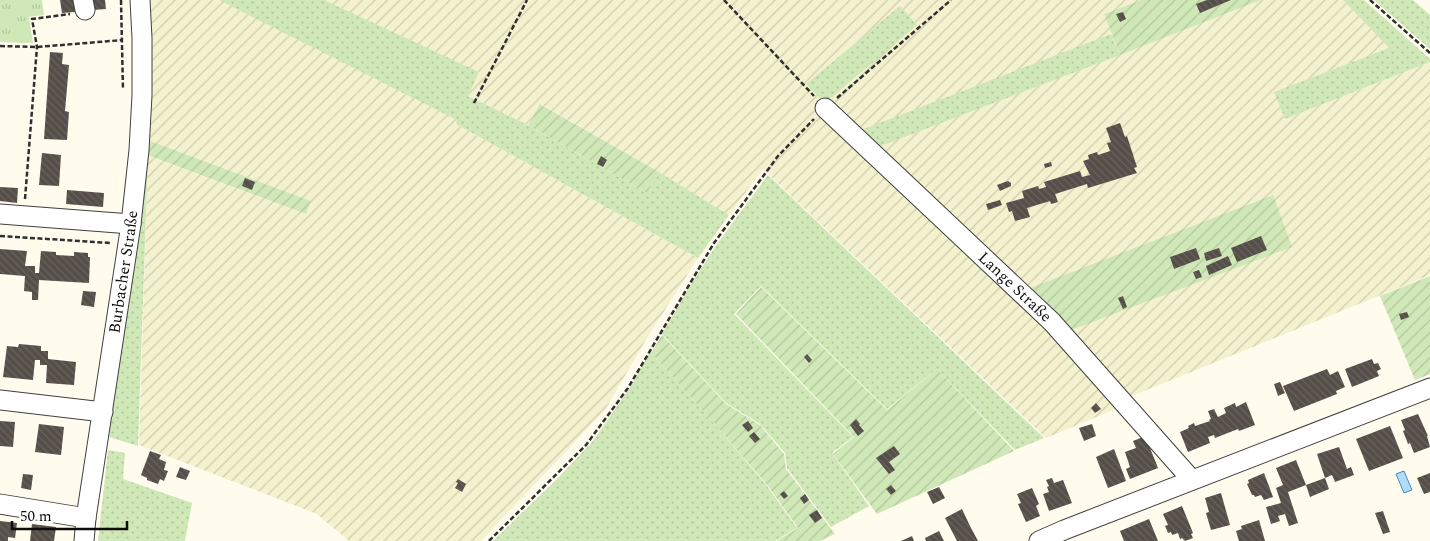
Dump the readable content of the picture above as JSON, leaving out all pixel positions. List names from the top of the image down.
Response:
{
  "streets": {
    "street": ["Burbacher Straße", "Lange Straße"]
  },
  "scale_bar": "50 m"
}
